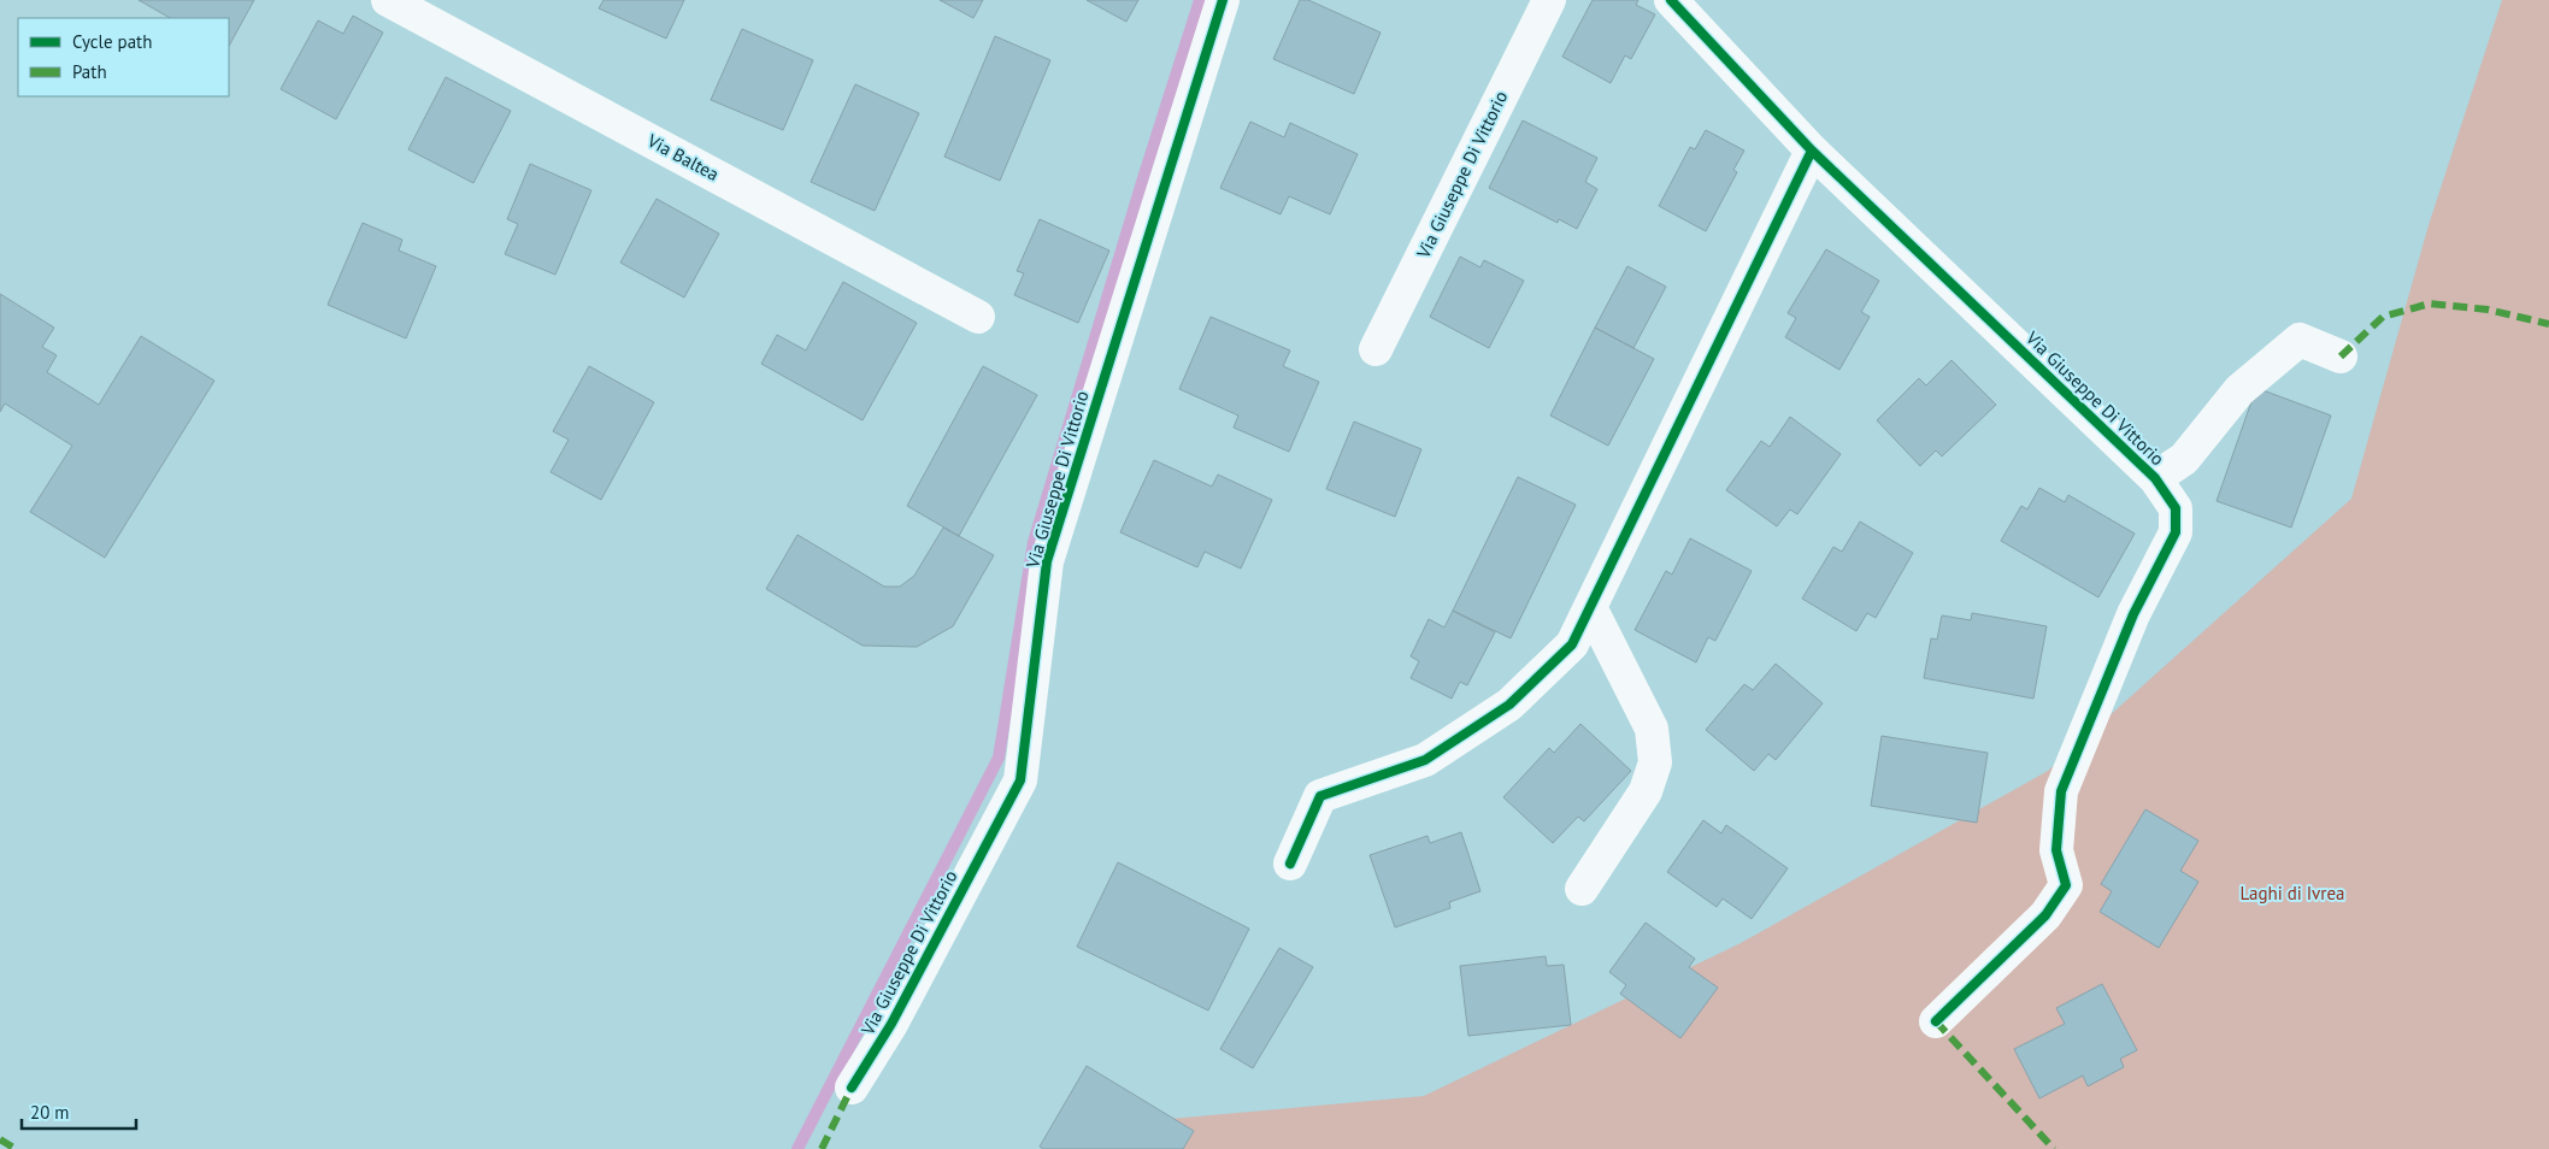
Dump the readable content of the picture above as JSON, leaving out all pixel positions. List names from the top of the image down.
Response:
{
  "streets": {
    "street": ["Via Baltea", "Via Giuseppe Di Vittorio"]
  },
  "parks": ["Laghi di Ivrea"],
  "legend": ["Cycle path", "Path"],
  "scale_bar": "20 m"
}
